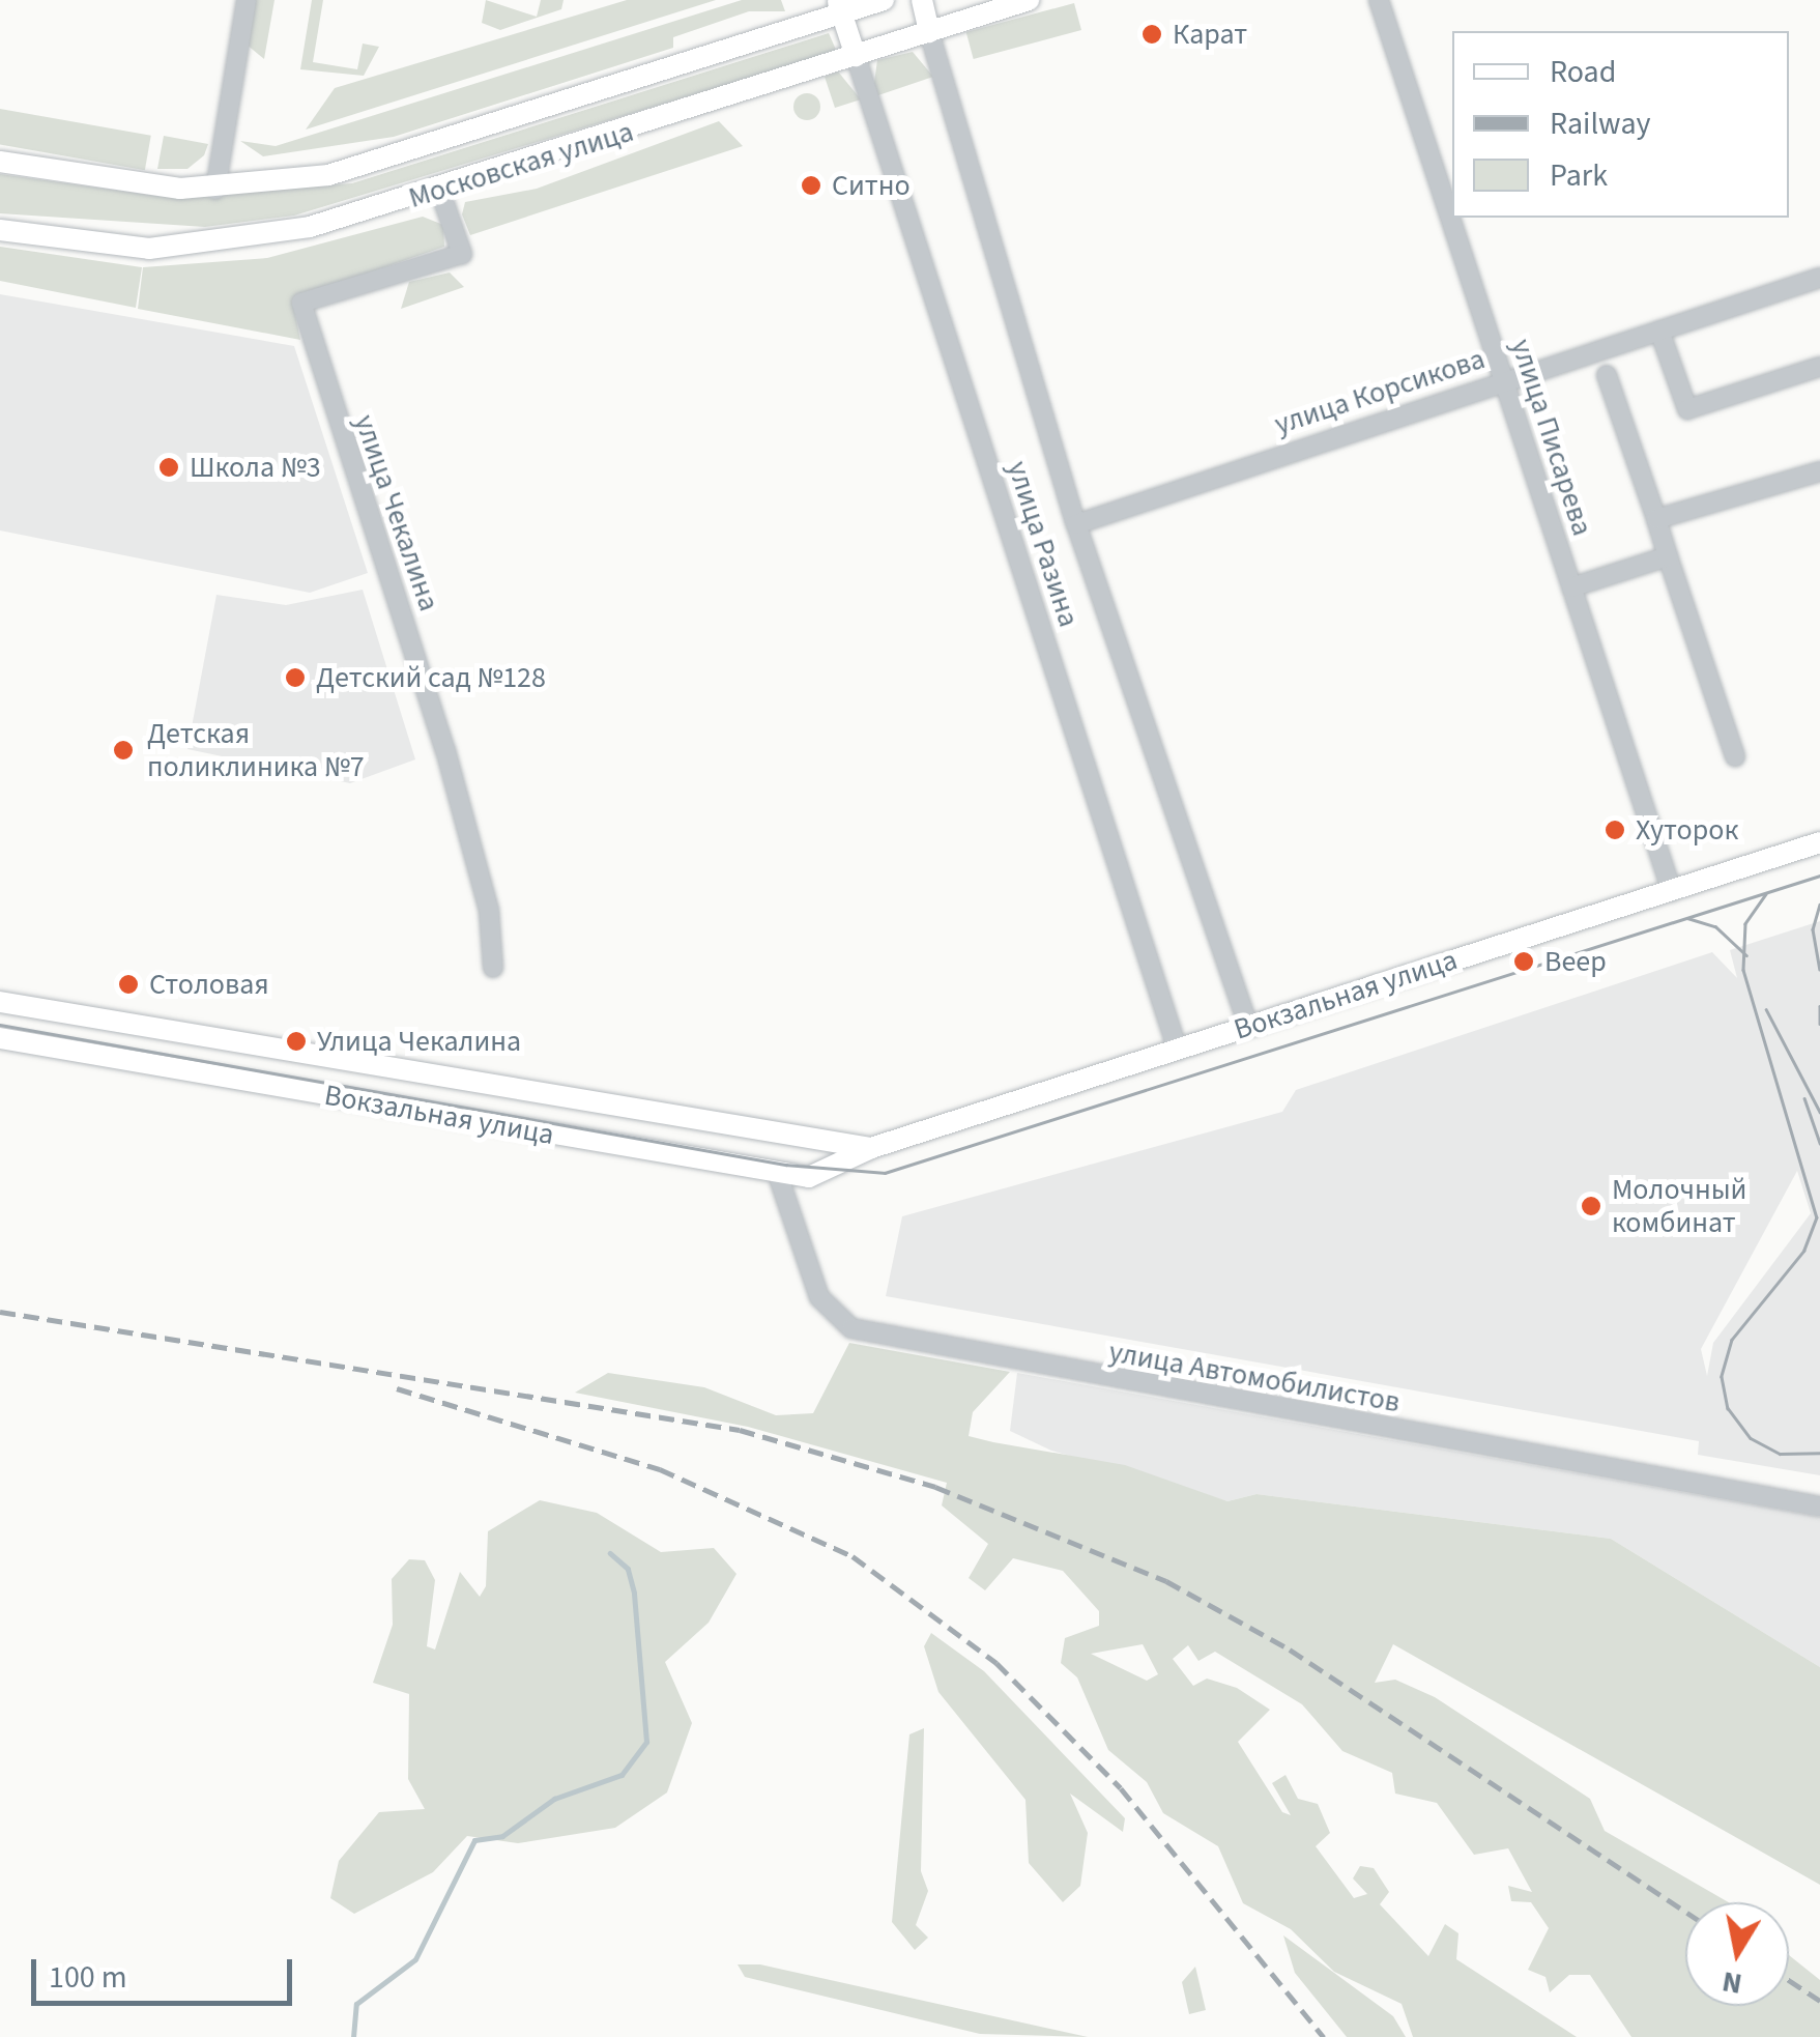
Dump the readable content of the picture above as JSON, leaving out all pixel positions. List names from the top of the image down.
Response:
{
  "streets": {
    "main road": ["Московская улица", "Вокзальная улица"],
    "street": [
      "улица Корсикова",
      "улица Писарева",
      "улица Чекалина",
      "улица Разина",
      "улица Автомобилистов"
    ]
  },
  "crossings": [
    ["Московская улица", "улица Чекалина"],
    ["Московская улица", "улица Разина"],
    ["улица Корсикова", "улица Писарева"],
    ["улица Корсикова", "улица Разина"],
    ["улица Писарева", "Вокзальная улица"],
    ["улица Разина", "Вокзальная улица"],
    ["Вокзальная улица", "улица Автомобилистов"]
  ],
  "places": [
    "Карат",
    "Ситно",
    "Школа №3",
    "Детский сад №128",
    "Детская поликлиника №7",
    "Хуторок",
    "Веер",
    "Столовая",
    "Улица Чекалина",
    "Молочный комбинат"
  ],
  "legend": ["Road", "Railway", "Park"],
  "scale_bar": "100 m",
  "north": "bottom"
}
